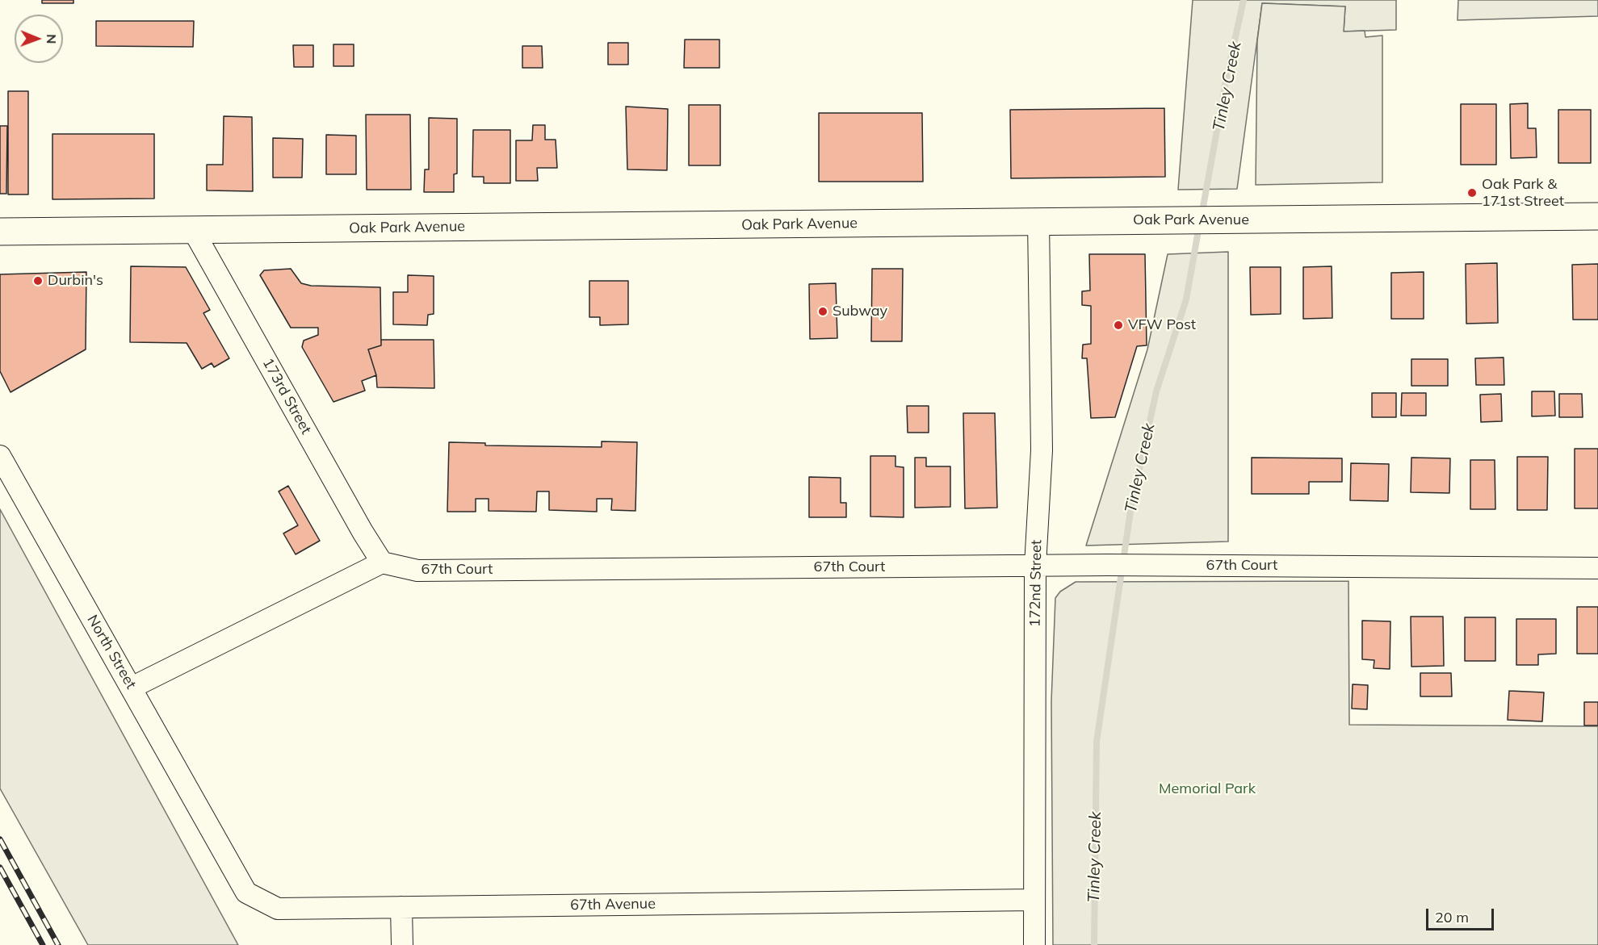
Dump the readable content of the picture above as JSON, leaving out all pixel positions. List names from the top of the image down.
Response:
{
  "streets": {
    "street": [
      "Oak Park Avenue",
      "173rd Street",
      "67th Court",
      "172nd Street",
      "North Street",
      "67th Avenue"
    ]
  },
  "crossings": [
    ["Oak Park Avenue", "173rd Street"],
    ["Oak Park Avenue", "172nd Street"],
    ["173rd Street", "67th Court"],
    ["67th Court", "172nd Street"],
    ["172nd Street", "67th Avenue"],
    ["North Street", "67th Avenue"]
  ],
  "water": ["Tinley Creek"],
  "parks": ["Memorial Park"],
  "places": [
    "Oak Park & 171st Street",
    "Durbin's",
    "Subway",
    "VFW Post"
  ],
  "scale_bar": "20 m",
  "north": "right"
}
